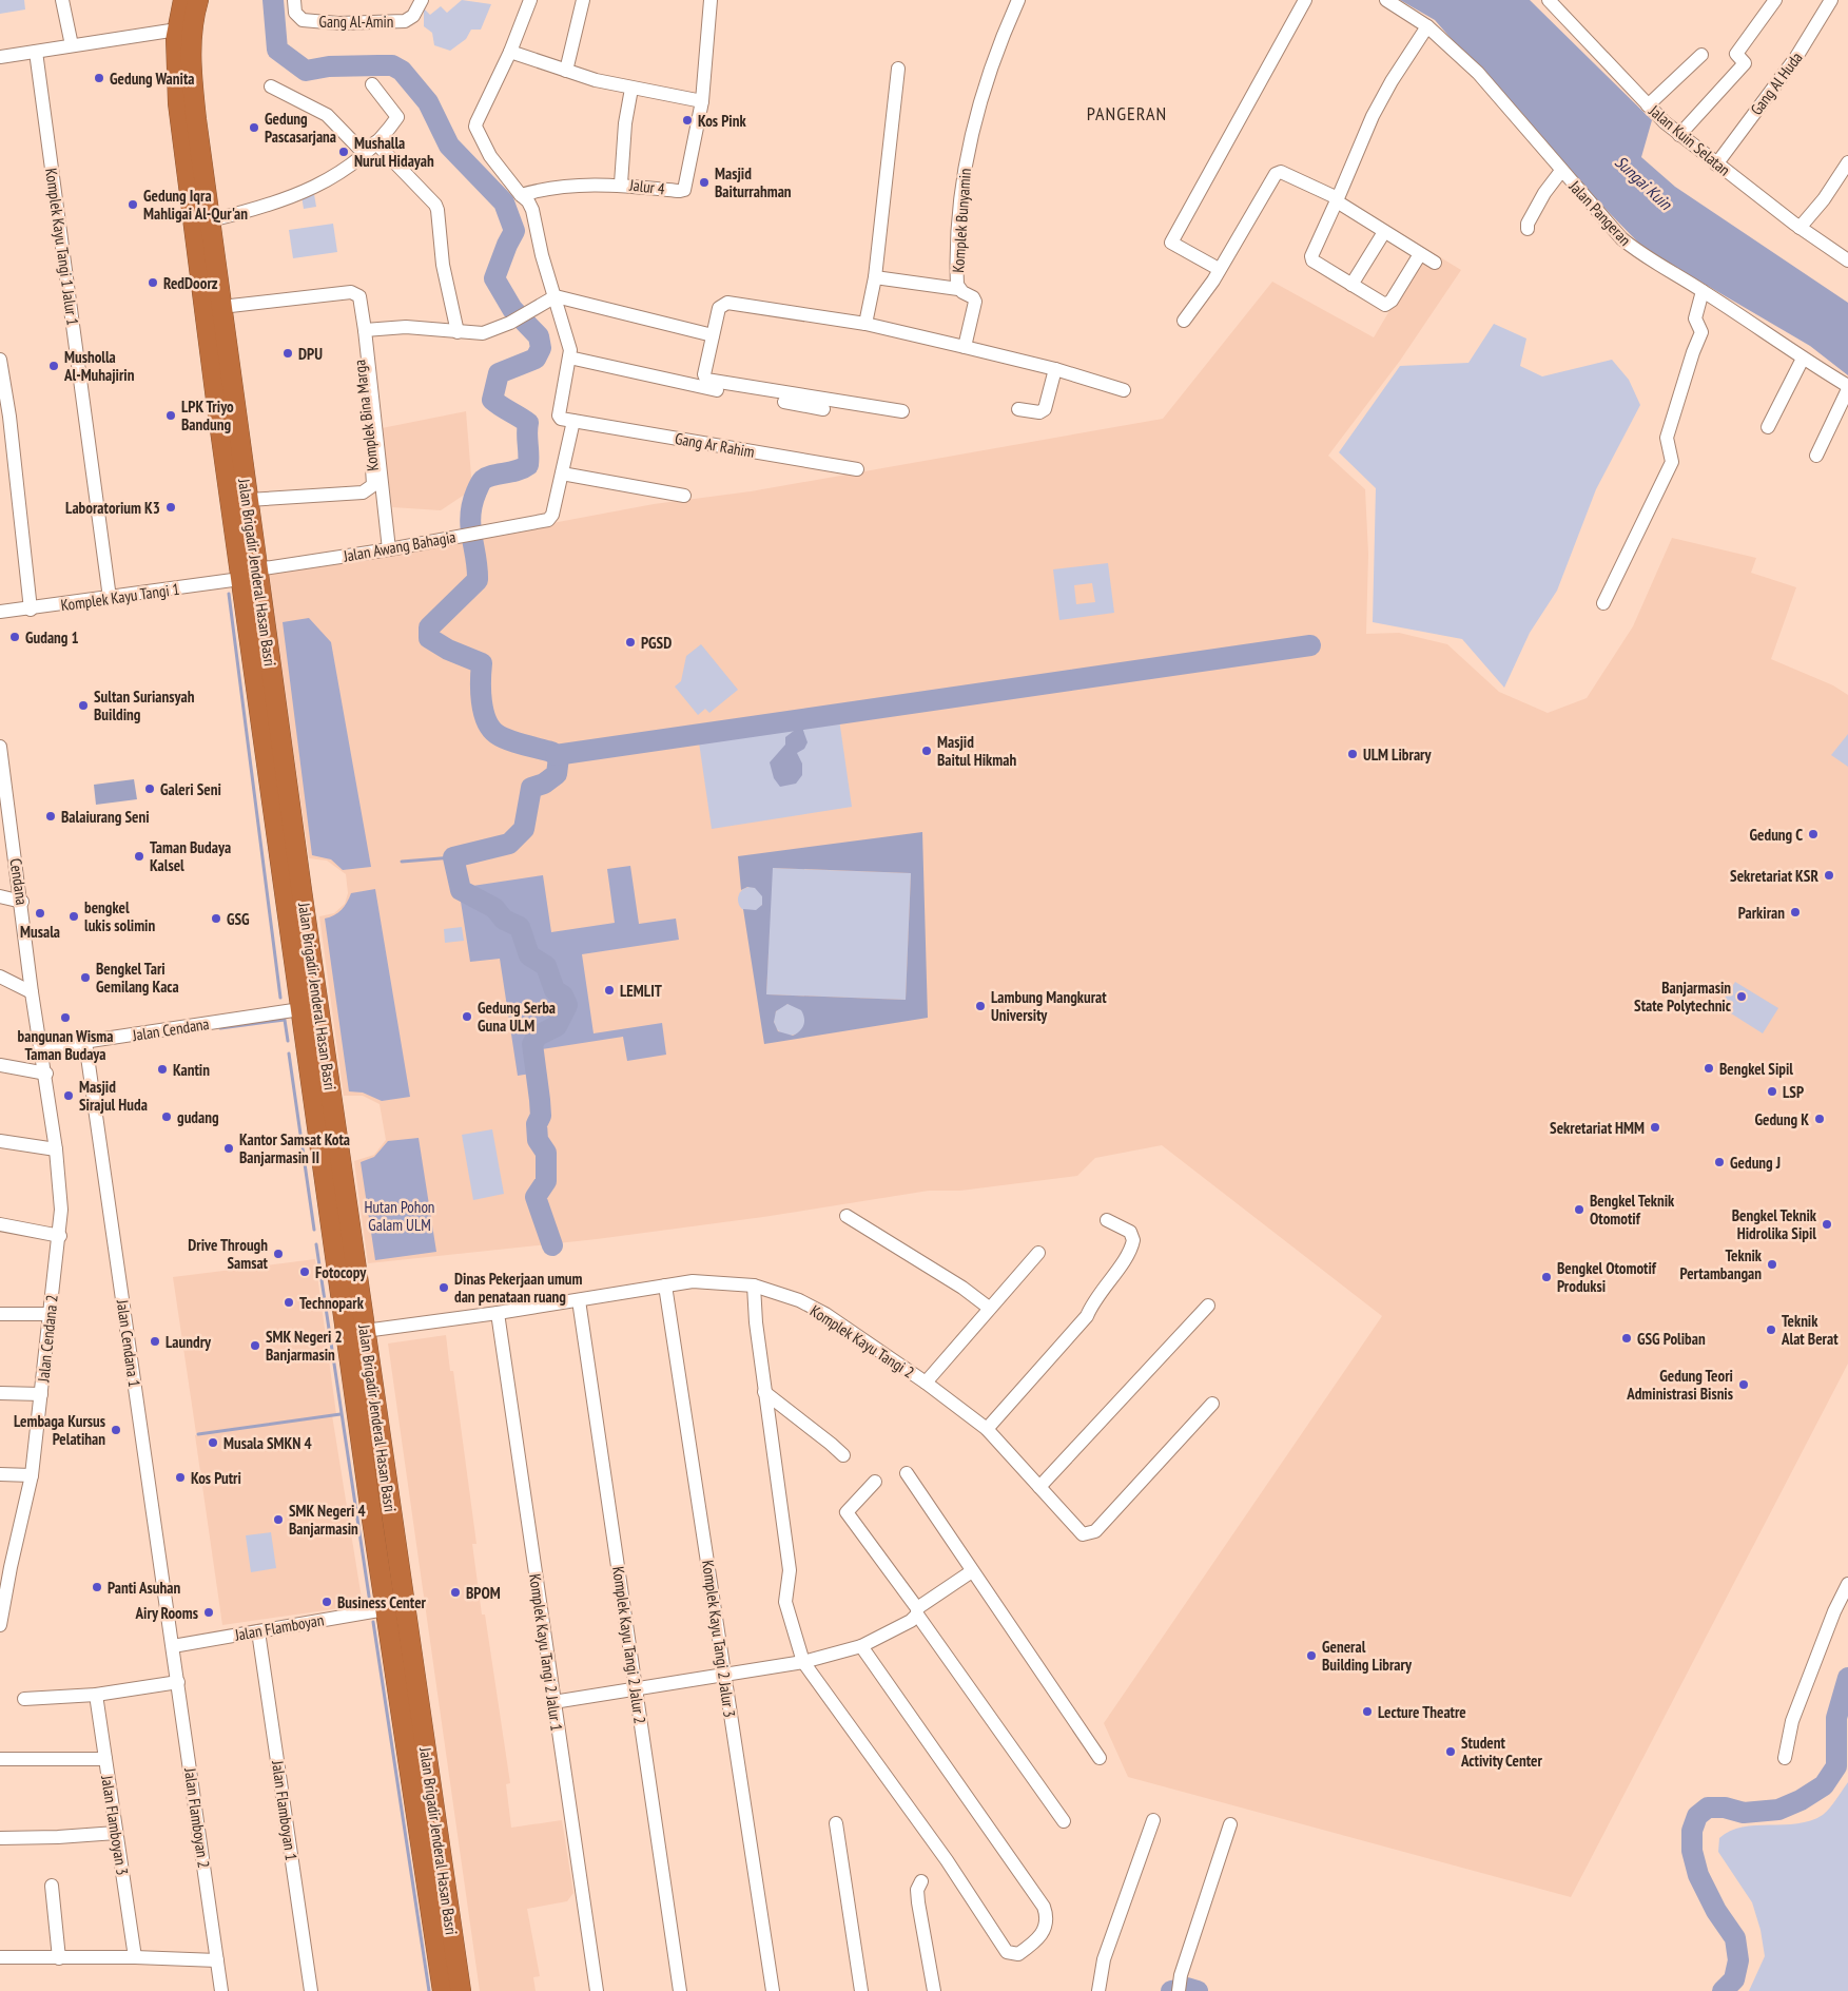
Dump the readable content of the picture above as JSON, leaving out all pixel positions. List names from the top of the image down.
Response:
{
  "streets": {
    "highway": ["Jalan Brigadir Jenderal Hasan Basri"],
    "street": [
      "Gang Al-Amin",
      "Gang Al Huda",
      "Jalan Kuin Selatan",
      "Jalur 4",
      "Jalan Pangeran",
      "Komplek Bunyamin",
      "Komplek Kayu Tangi 1 Jalur 1",
      "Komplek Bina Marga",
      "Gang Ar Rahim",
      "Jalan Awang Bahagia",
      "Komplek Kayu Tangi 1",
      "Cendana",
      "Jalan Cendana",
      "Jalan Cendana 2",
      "Komplek Kayu Tangi 2",
      "Jalan Cendana 1",
      "Jalan Flamboyan",
      "Komplek Kayu Tangi 2 Jalur 3",
      "Komplek Kayu Tangi 2 Jalur 2",
      "Komplek Kayu Tangi 2 Jalur 1",
      "Jalan Flamboyan 1",
      "Jalan Flamboyan 2",
      "Jalan Flamboyan 3"
    ]
  },
  "crossings": [
    ["Gang Al Huda", "Jalan Kuin Selatan"],
    ["Komplek Kayu Tangi 1 Jalur 1", "Komplek Kayu Tangi 1"],
    ["Komplek Bina Marga", "Jalan Brigadir Jenderal Hasan Basri"],
    ["Jalan Awang Bahagia", "Jalan Brigadir Jenderal Hasan Basri"],
    ["Jalan Awang Bahagia", "Komplek Kayu Tangi 1"],
    ["Jalan Brigadir Jenderal Hasan Basri", "Komplek Kayu Tangi 1"],
    ["Jalan Brigadir Jenderal Hasan Basri", "Jalan Cendana"],
    ["Jalan Brigadir Jenderal Hasan Basri", "Komplek Kayu Tangi 2"],
    ["Jalan Brigadir Jenderal Hasan Basri", "Jalan Flamboyan"],
    ["Cendana", "Jalan Cendana"],
    ["Cendana", "Jalan Cendana 2"],
    ["Jalan Cendana", "Jalan Cendana 2"],
    ["Jalan Cendana", "Jalan Cendana 1"],
    ["Komplek Kayu Tangi 2", "Komplek Kayu Tangi 2 Jalur 3"],
    ["Komplek Kayu Tangi 2", "Komplek Kayu Tangi 2 Jalur 2"],
    ["Komplek Kayu Tangi 2", "Komplek Kayu Tangi 2 Jalur 1"],
    ["Jalan Cendana 1", "Jalan Flamboyan"],
    ["Jalan Cendana 1", "Jalan Flamboyan 2"],
    ["Jalan Flamboyan", "Jalan Flamboyan 1"],
    ["Jalan Flamboyan", "Jalan Flamboyan 2"]
  ],
  "districts": ["PANGERAN"],
  "water": ["Sungai Kuin"],
  "parks": ["Hutan Pohon Galam ULM"],
  "places": [
    "Gedung Wanita",
    "Kos Pink",
    "Gedung Pascasarjana",
    "Mushalla Nurul Hidayah",
    "Masjid Baiturrahman",
    "Gedung Iqra Mahligai Al-Qur'an",
    "RedDoorz",
    "DPU",
    "Musholla Al-Muhajirin",
    "LPK Triyo Bandung",
    "Laboratorium K3",
    "Gudang 1",
    "PGSD",
    "Sultan Suriansyah Building",
    "Masjid Baitul Hikmah",
    "ULM Library",
    "Galeri Seni",
    "Balaiurang Seni",
    "Gedung C",
    "Taman Budaya Kalsel",
    "Sekretariat KSR",
    "Parkiran",
    "Musala",
    "bengkel lukis solimin",
    "GSG",
    "Bengkel Tari Gemilang Kaca",
    "LEMLIT",
    "Banjarmasin State Polytechnic",
    "Lambung Mangkurat University",
    "Gedung Serba Guna ULM",
    "bangunan Wisma Taman Budaya",
    "Bengkel Sipil",
    "Kantin",
    "LSP",
    "Masjid Sirajul Huda",
    "gudang",
    "Gedung K",
    "Sekretariat HMM",
    "Kantor Samsat Kota Banjarmasin II",
    "Gedung J",
    "Bengkel Teknik Otomotif",
    "Bengkel Teknik Hidrolika Sipil",
    "Drive Through Samsat",
    "Teknik Pertambangan",
    "Fotocopy",
    "Bengkel Otomotif Produksi",
    "Dinas Pekerjaan umum dan penataan ruang",
    "Technopark",
    "Teknik Alat Berat",
    "GSG Poliban",
    "Laundry",
    "SMK Negeri 2 Banjarmasin",
    "Gedung Teori Administrasi Bisnis",
    "Lembaga Kursus Pelatihan",
    "Musala SMKN 4",
    "Kos Putri",
    "SMK Negeri 4 Banjarmasin",
    "Panti Asuhan",
    "BPOM",
    "Business Center",
    "Airy Rooms",
    "General Building Library",
    "Lecture Theatre",
    "Student Activity Center"
  ]
}
